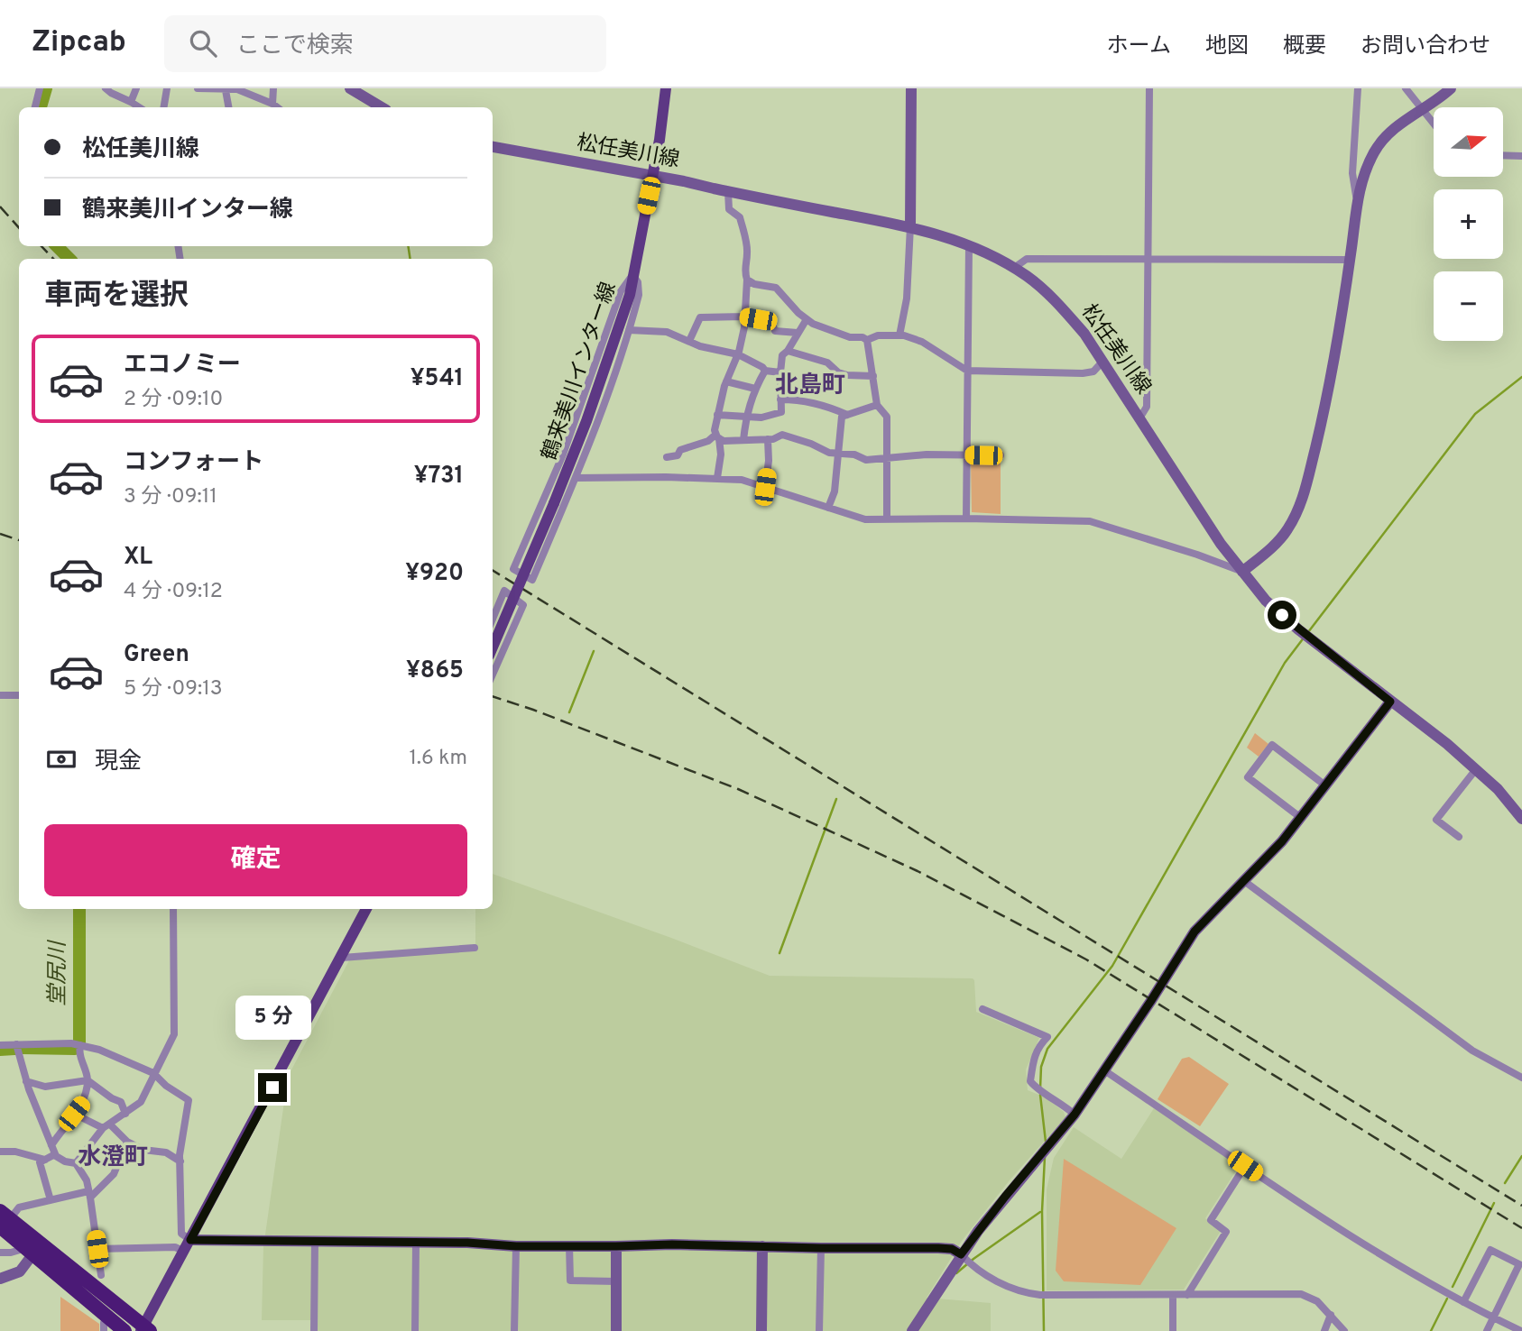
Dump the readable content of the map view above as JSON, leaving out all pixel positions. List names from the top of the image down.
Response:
{
  "streets": {
    "main road": ["鶴来美川インター線"],
    "street": ["松任美川線"]
  },
  "crossings": [
    ["松任美川線", "鶴来美川インター線"]
  ],
  "districts": ["北島町", "水澄町"],
  "water": ["堂尻川"],
  "north": "right",
  "page": {
    "header": "Zipcab",
    "search": "ここで検索",
    "nav": [
      "ホーム",
      "地図",
      "概要",
      "お問い合わせ"
    ],
    "map_buttons": ["+", "−"],
    "banner": ["松任美川線", "鶴来美川インター線"],
    "heading": "車両を選択",
    "list": [
      {
        "name": "エコノミー",
        "note": "2 分 · 09:10",
        "value": "¥541"
      },
      {
        "name": "コンフォート",
        "note": "3 分 · 09:11",
        "value": "¥731"
      },
      {
        "name": "XL",
        "note": "4 分 · 09:12",
        "value": "¥920"
      },
      {
        "name": "Green",
        "note": "5 分 · 09:13",
        "value": "¥865"
      }
    ],
    "pay": ["現金", "1.6 km"],
    "buttons": "確定",
    "bubble": "5 分"
  }
}
